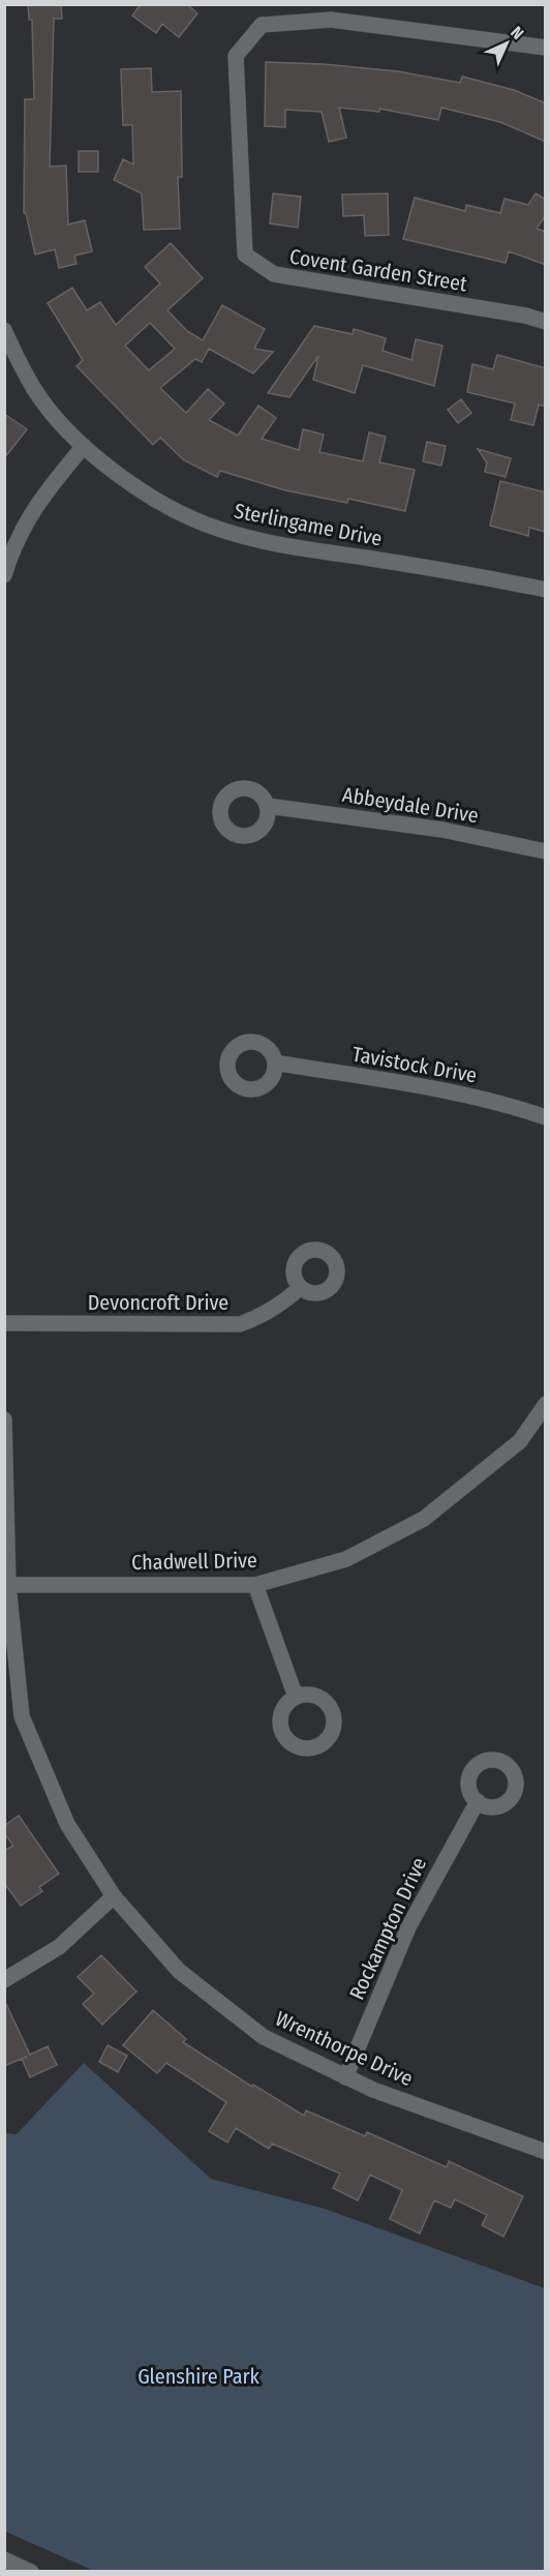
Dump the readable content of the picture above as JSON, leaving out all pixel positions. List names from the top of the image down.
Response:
{
  "streets": {
    "street": [
      "Covent Garden Street",
      "Sterlingame Drive",
      "Abbeydale Drive",
      "Tavistock Drive",
      "Devoncroft Drive",
      "Chadwell Drive",
      "Rockampton Drive",
      "Wrenthorpe Drive"
    ]
  },
  "crossings": [
    ["Chadwell Drive", "Wrenthorpe Drive"],
    ["Rockampton Drive", "Wrenthorpe Drive"]
  ],
  "parks": ["Glenshire Park"],
  "north": "top right"
}
